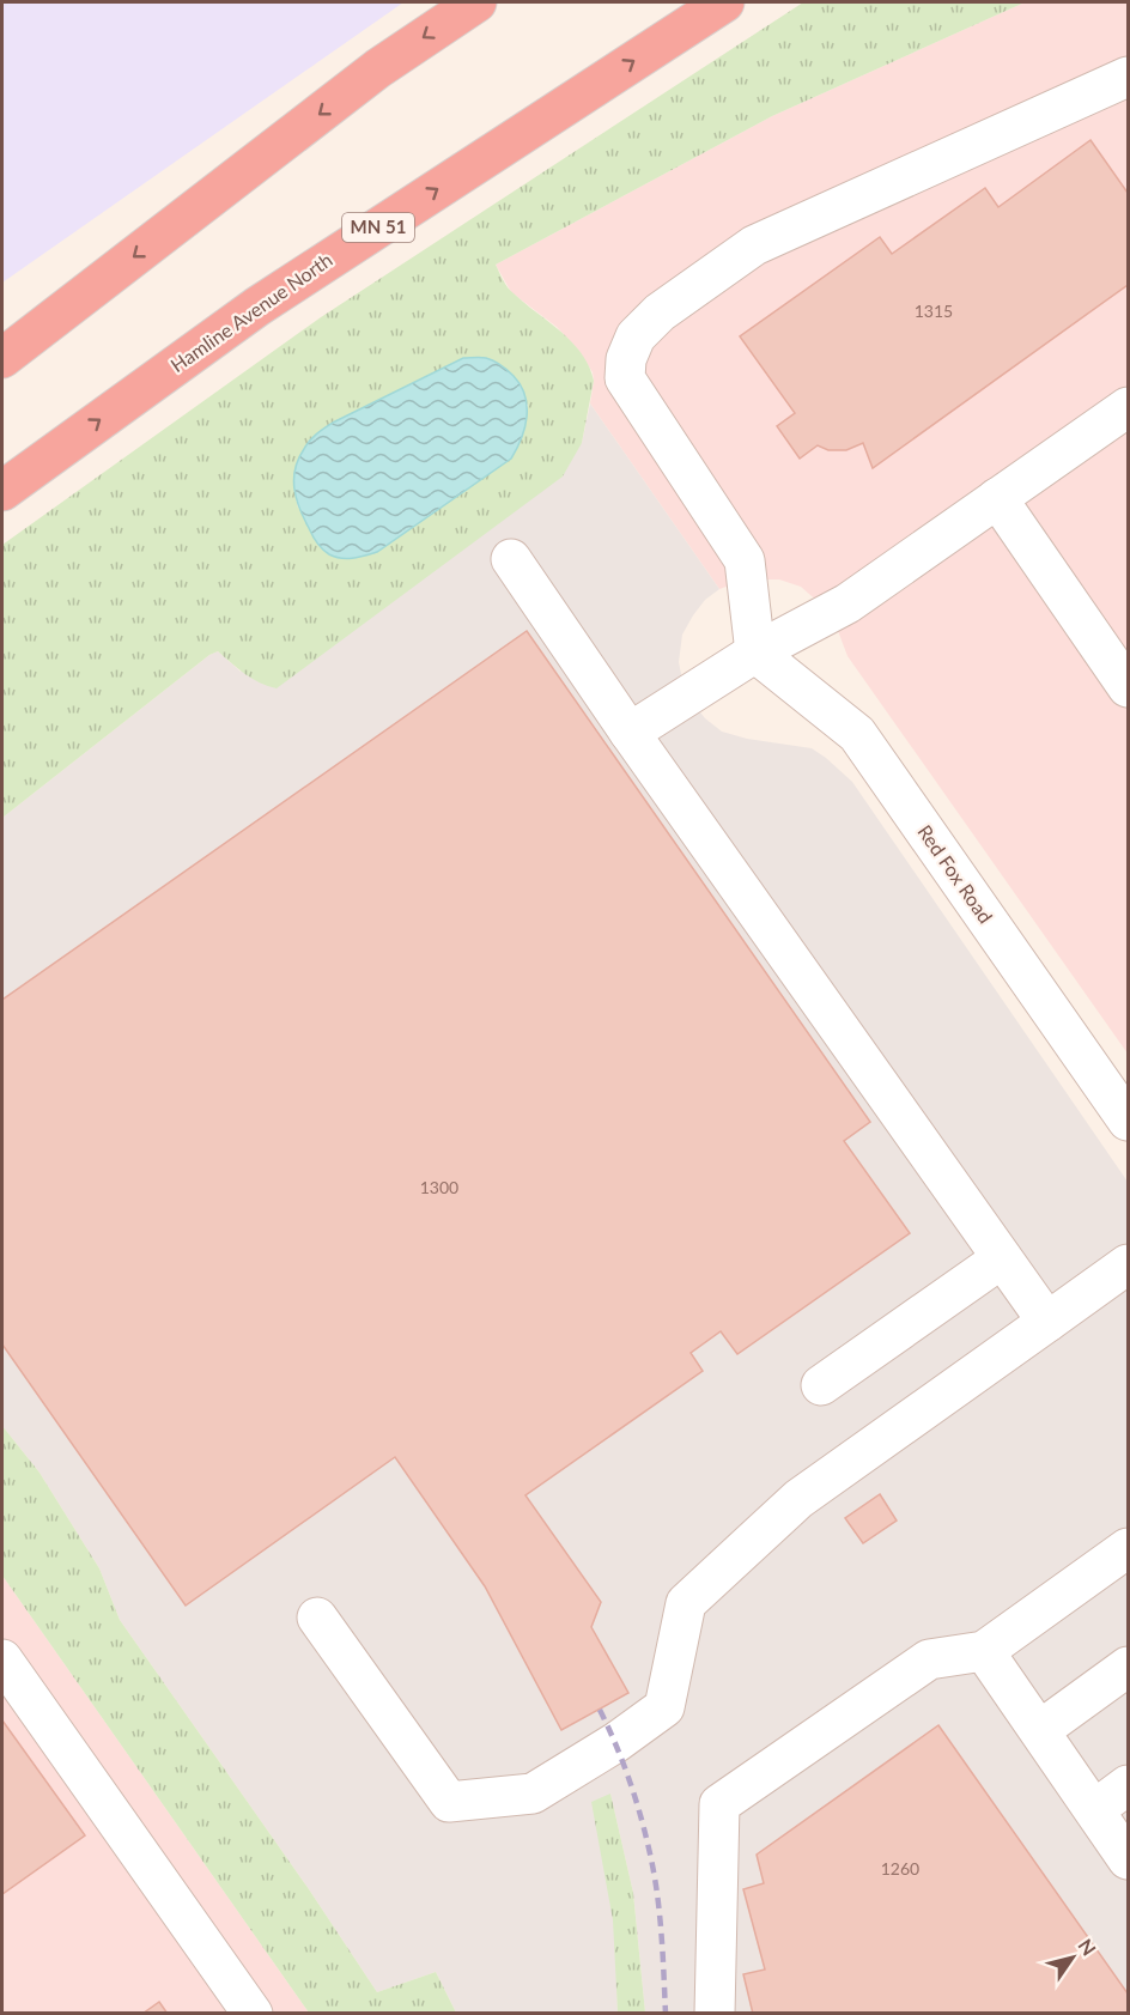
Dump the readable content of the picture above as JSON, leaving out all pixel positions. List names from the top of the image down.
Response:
{
  "streets": {
    "highway": ["MN 51", "Hamline Avenue North"],
    "street": ["Red Fox Road"]
  },
  "house_numbers": ["1315", "1300", "1260"],
  "north": "top right"
}
